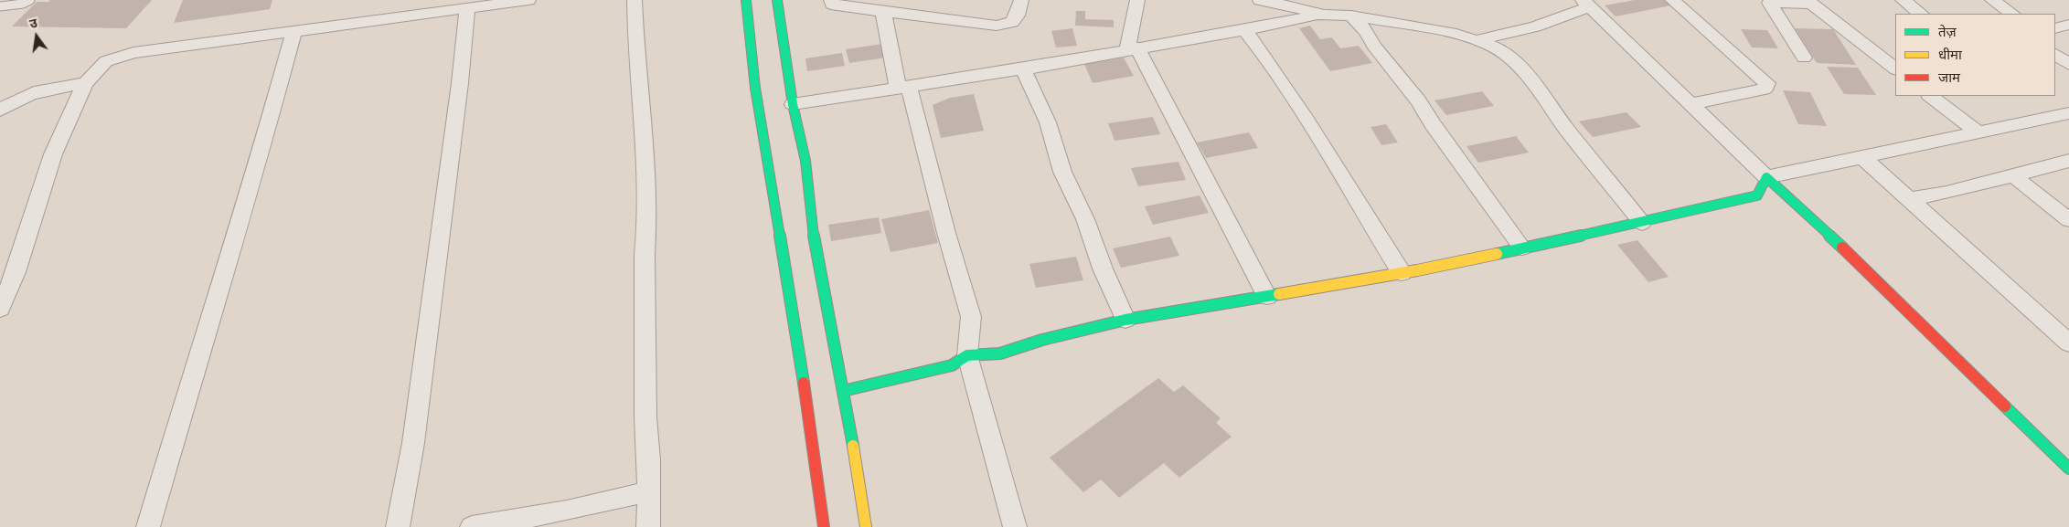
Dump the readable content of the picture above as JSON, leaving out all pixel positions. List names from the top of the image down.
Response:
{
  "legend": ["तेज़", "धीमा", "जाम"],
  "north": "top"
}
